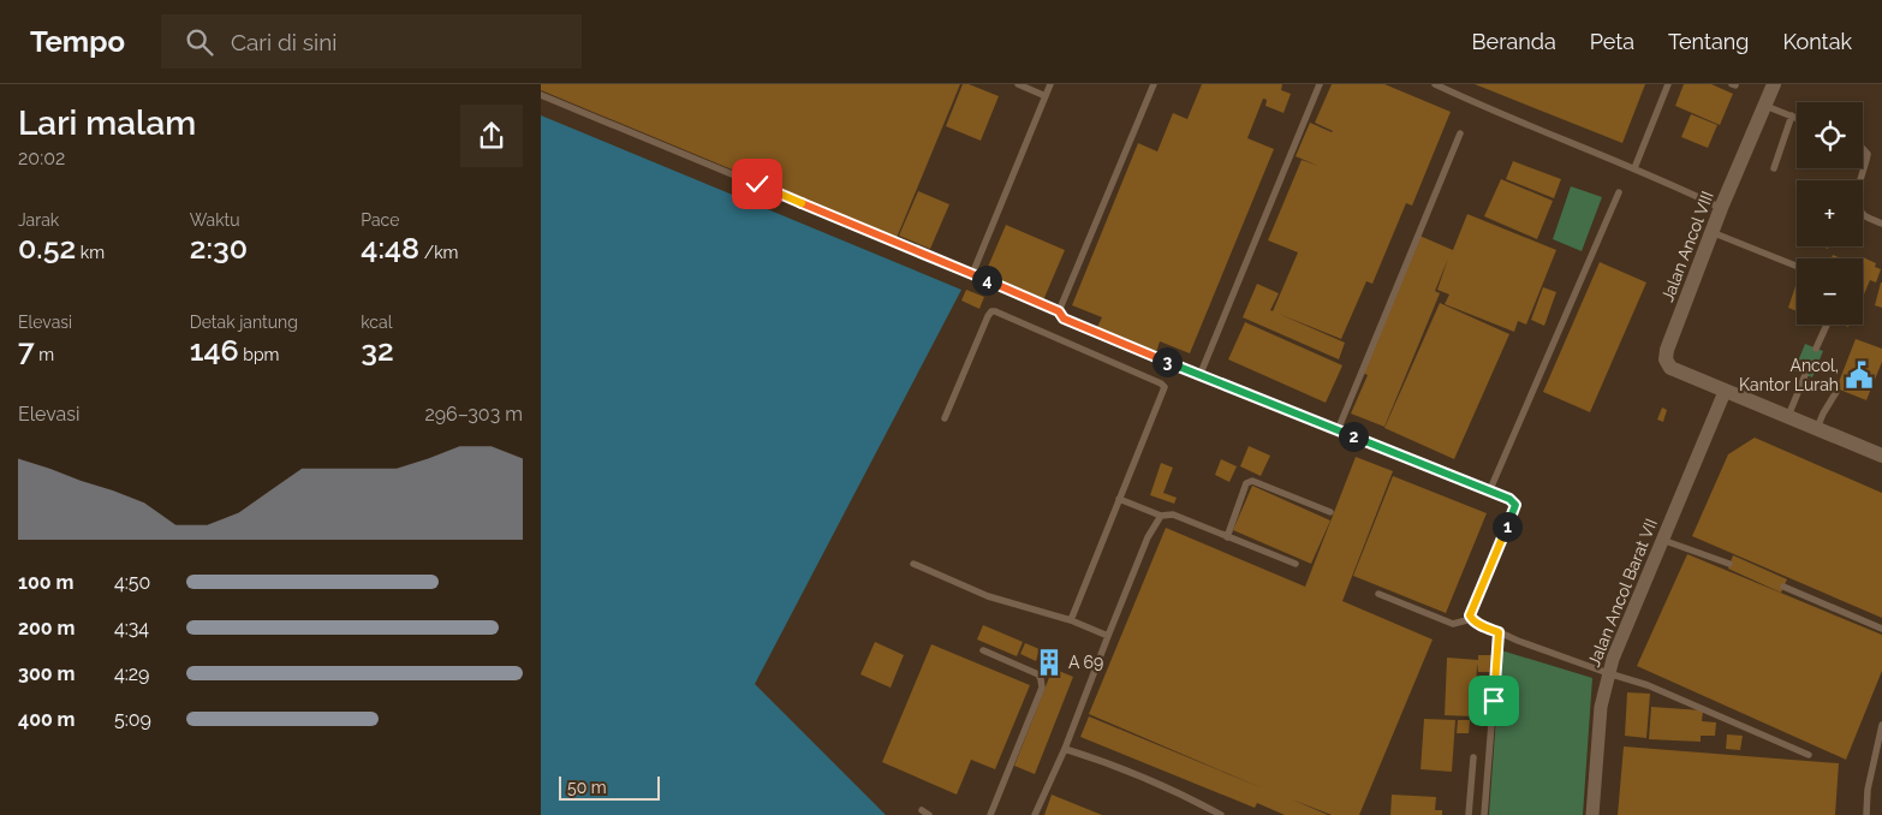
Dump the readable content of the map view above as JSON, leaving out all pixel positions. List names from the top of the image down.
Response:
{
  "streets": {
    "street": ["Jalan Ancol VIII", "Jalan Ancol Barat VII"]
  },
  "crossings": [
    ["Jalan Ancol VIII", "Jalan Ancol Barat VII"]
  ],
  "places": {
    "public building": ["Ancol, Kantor Lurah"],
    "building": ["A 69"]
  },
  "scale_bar": "50 m",
  "page": {
    "header": "Tempo",
    "search": "Cari di sini",
    "nav": [
      "Beranda",
      "Peta",
      "Tentang",
      "Kontak"
    ],
    "heading": ["Lari malam", "20:02"],
    "map_buttons": ["+", "−"],
    "stats": [
      ["Jarak", "0.52 km"],
      ["Waktu", "2:30"],
      ["Pace", "4:48 /km"],
      ["Elevasi", "7 m"],
      ["Detak jantung", "146 bpm"],
      ["kcal", "32"]
    ],
    "pins": [
      "4",
      "3",
      "2",
      "1"
    ],
    "chart": ["Elevasi", "296–303 m"],
    "list": [
      {
        "name": "100 m",
        "note": "4:50"
      },
      {
        "name": "200 m",
        "note": "4:34"
      },
      {
        "name": "300 m",
        "note": "4:29"
      },
      {
        "name": "400 m",
        "note": "5:09"
      }
    ],
    "scale": "50 m"
  }
}
